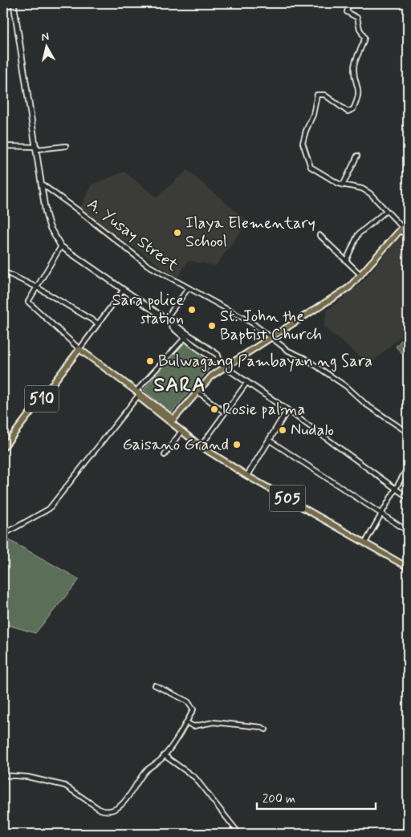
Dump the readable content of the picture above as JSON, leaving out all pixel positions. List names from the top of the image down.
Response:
{
  "streets": {
    "main road": ["510", "505"],
    "street": ["A. Yusay Street"]
  },
  "districts": ["SARA"],
  "places": [
    "Ilaya Elementary School",
    "Sara police station",
    "St. John the Baptist Church",
    "Bulwagang Pambayan ng Sara",
    "Rosie palma",
    "Nudalo",
    "Gaisano Grand"
  ],
  "scale_bar": "200 m",
  "north": "top"
}
